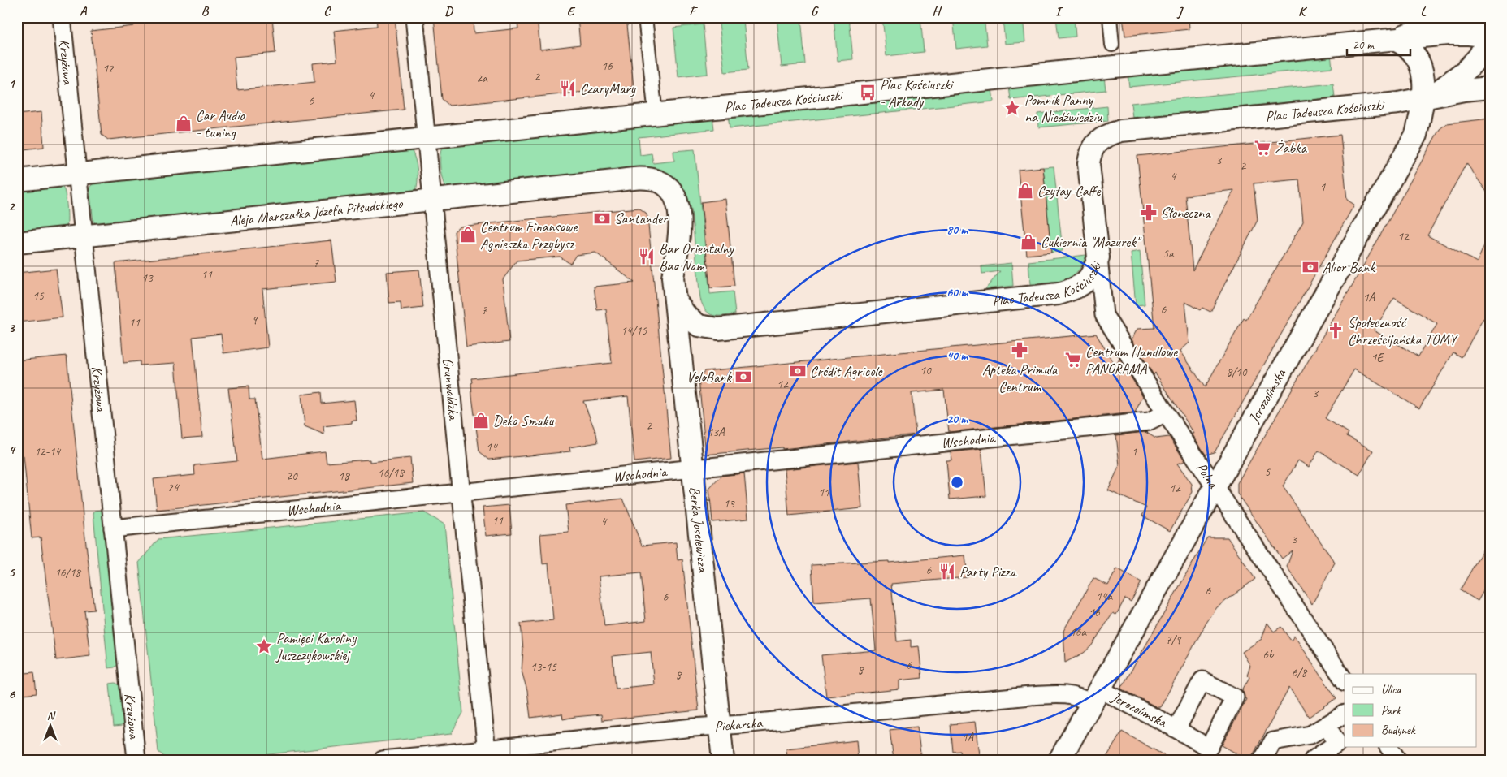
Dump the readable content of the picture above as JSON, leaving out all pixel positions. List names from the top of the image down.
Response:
{
  "streets": {
    "street": [
      "Krzyżowa",
      "Plac Tadeusza Kościuszki",
      "Aleja Marszałka Józefa Piłsudskiego",
      "Grunwaldzka",
      "Jerozolimska",
      "Wschodnia",
      "Polna",
      "Berka Joselewicza",
      "Piekarska"
    ]
  },
  "crossings": [
    ["Krzyżowa", "Aleja Marszałka Józefa Piłsudskiego"],
    ["Krzyżowa", "Wschodnia"],
    ["Plac Tadeusza Kościuszki", "Aleja Marszałka Józefa Piłsudskiego"],
    ["Plac Tadeusza Kościuszki", "Grunwaldzka"],
    ["Plac Tadeusza Kościuszki", "Jerozolimska"],
    ["Plac Tadeusza Kościuszki", "Polna"],
    ["Plac Tadeusza Kościuszki", "Berka Joselewicza"],
    ["Aleja Marszałka Józefa Piłsudskiego", "Grunwaldzka"],
    ["Grunwaldzka", "Wschodnia"],
    ["Grunwaldzka", "Piekarska"],
    ["Jerozolimska", "Polna"],
    ["Jerozolimska", "Piekarska"],
    ["Wschodnia", "Polna"],
    ["Wschodnia", "Berka Joselewicza"],
    ["Berka Joselewicza", "Piekarska"]
  ],
  "places": {
    "restaurant": ["CzaryMary", "Bar Orientalny Bao Nam", "Party Pizza"],
    "bus stop": ["Plac Kościuszki - Arkady"],
    "place": ["Pomnik Panny na Niedźwiedziu", "Pamięci Karoliny Juszczykowskiej"],
    "shop": [
      "Car Audio - tuning",
      "Czytay-Caffe",
      "Centrum Finansowe Agnieszka Przybysz",
      "Cukiernia \"Mazurek\"",
      "Deko Smaku"
    ],
    "supermarket": ["Żabka", "Centrum Handlowe PANORAMA"],
    "pharmacy": ["Słoneczna", "Apteka Primula Centrum"],
    "bank": [
      "Santander",
      "Alior Bank",
      "Crédit Agricole",
      "VeloBank"
    ],
    "church": ["Społeczność Chrześcijańska TOMY"]
  },
  "house_numbers": [
    "16",
    "12",
    "2",
    "2a",
    "4",
    "6",
    "3",
    "2",
    "4",
    "1",
    "12",
    "5a",
    "7",
    "11",
    "13",
    "15",
    "1A",
    "6",
    "7",
    "9",
    "11",
    "14/15",
    "1E",
    "10",
    "8/10",
    "12",
    "3",
    "2",
    "13A",
    "14",
    "12-14",
    "1",
    "5",
    "16/18",
    "20",
    "18",
    "24",
    "12",
    "11",
    "13",
    "11",
    "4",
    "3",
    "6",
    "16/18",
    "6",
    "14a",
    "6",
    "16",
    "16a",
    "7/9",
    "6b",
    "6",
    "13-15",
    "8",
    "6/8",
    "8",
    "1A"
  ],
  "legend": ["Ulica", "Park", "Budynek"],
  "scale_bar": "20 m",
  "north": "top",
  "grid": {
    "columns": [
      "A",
      "B",
      "C",
      "D",
      "E",
      "F",
      "G",
      "H",
      "I",
      "J",
      "K",
      "L"
    ],
    "rows": [
      "1",
      "2",
      "3",
      "4",
      "5",
      "6"
    ]
  },
  "rings": [
    "80 m",
    "60 m",
    "40 m",
    "20 m"
  ]
}
